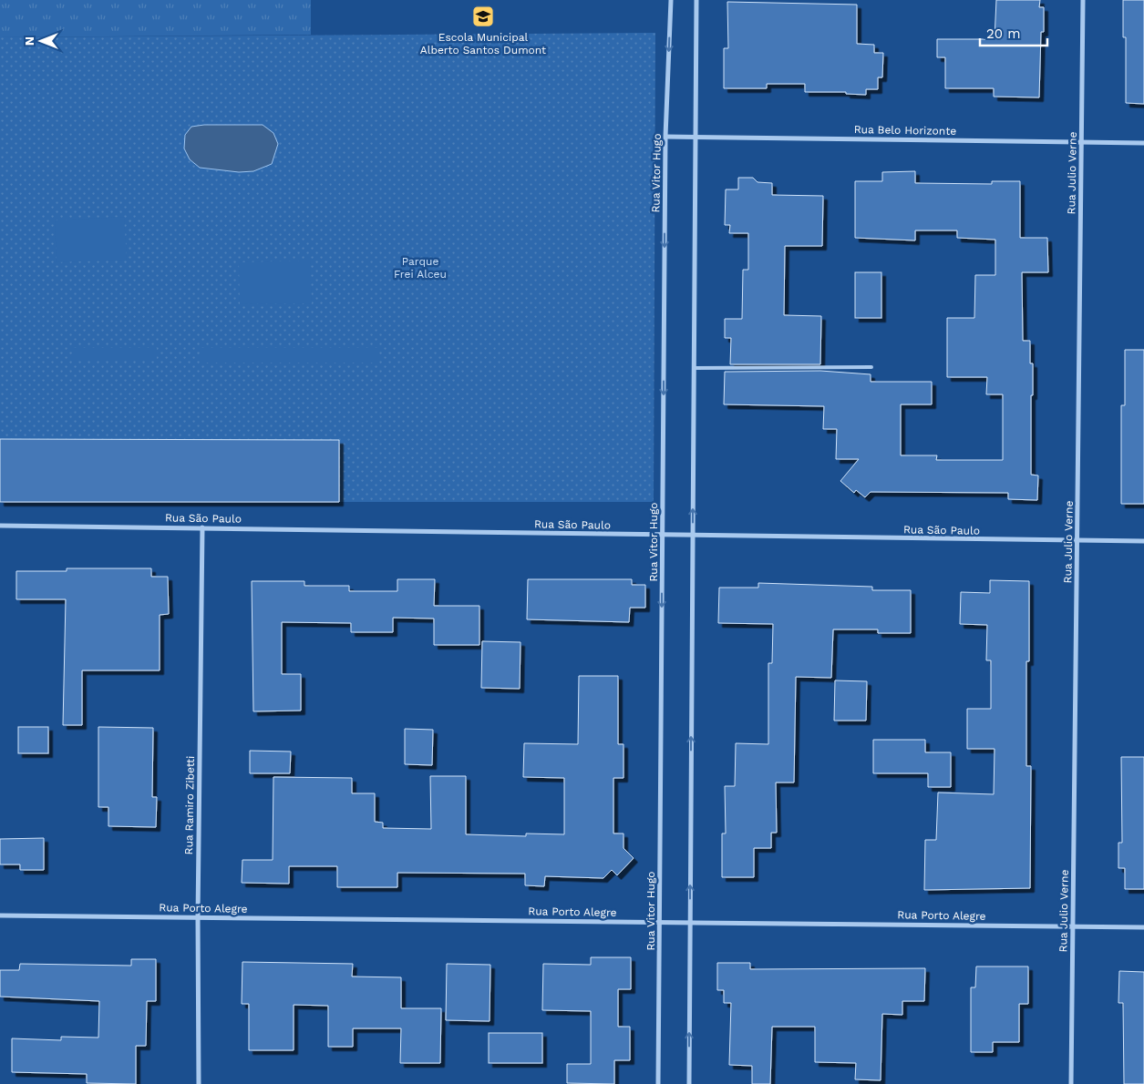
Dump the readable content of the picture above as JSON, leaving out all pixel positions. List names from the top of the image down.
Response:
{
  "streets": {
    "street": [
      "Rua Belo Horizonte",
      "Rua Vitor Hugo",
      "Rua Julio Verne",
      "Rua São Paulo",
      "Rua Ramiro Zibetti",
      "Rua Porto Alegre"
    ]
  },
  "crossings": [
    ["Rua Belo Horizonte", "Rua Vitor Hugo"],
    ["Rua Belo Horizonte", "Rua Julio Verne"],
    ["Rua Vitor Hugo", "Rua São Paulo"],
    ["Rua Vitor Hugo", "Rua Porto Alegre"],
    ["Rua Julio Verne", "Rua São Paulo"],
    ["Rua Julio Verne", "Rua Porto Alegre"],
    ["Rua São Paulo", "Rua Ramiro Zibetti"],
    ["Rua Ramiro Zibetti", "Rua Porto Alegre"]
  ],
  "parks": ["Parque Frei Alceu"],
  "places": {
    "school or university": ["Escola Municipal Alberto Santos Dumont"]
  },
  "scale_bar": "20 m",
  "north": "left"
}
